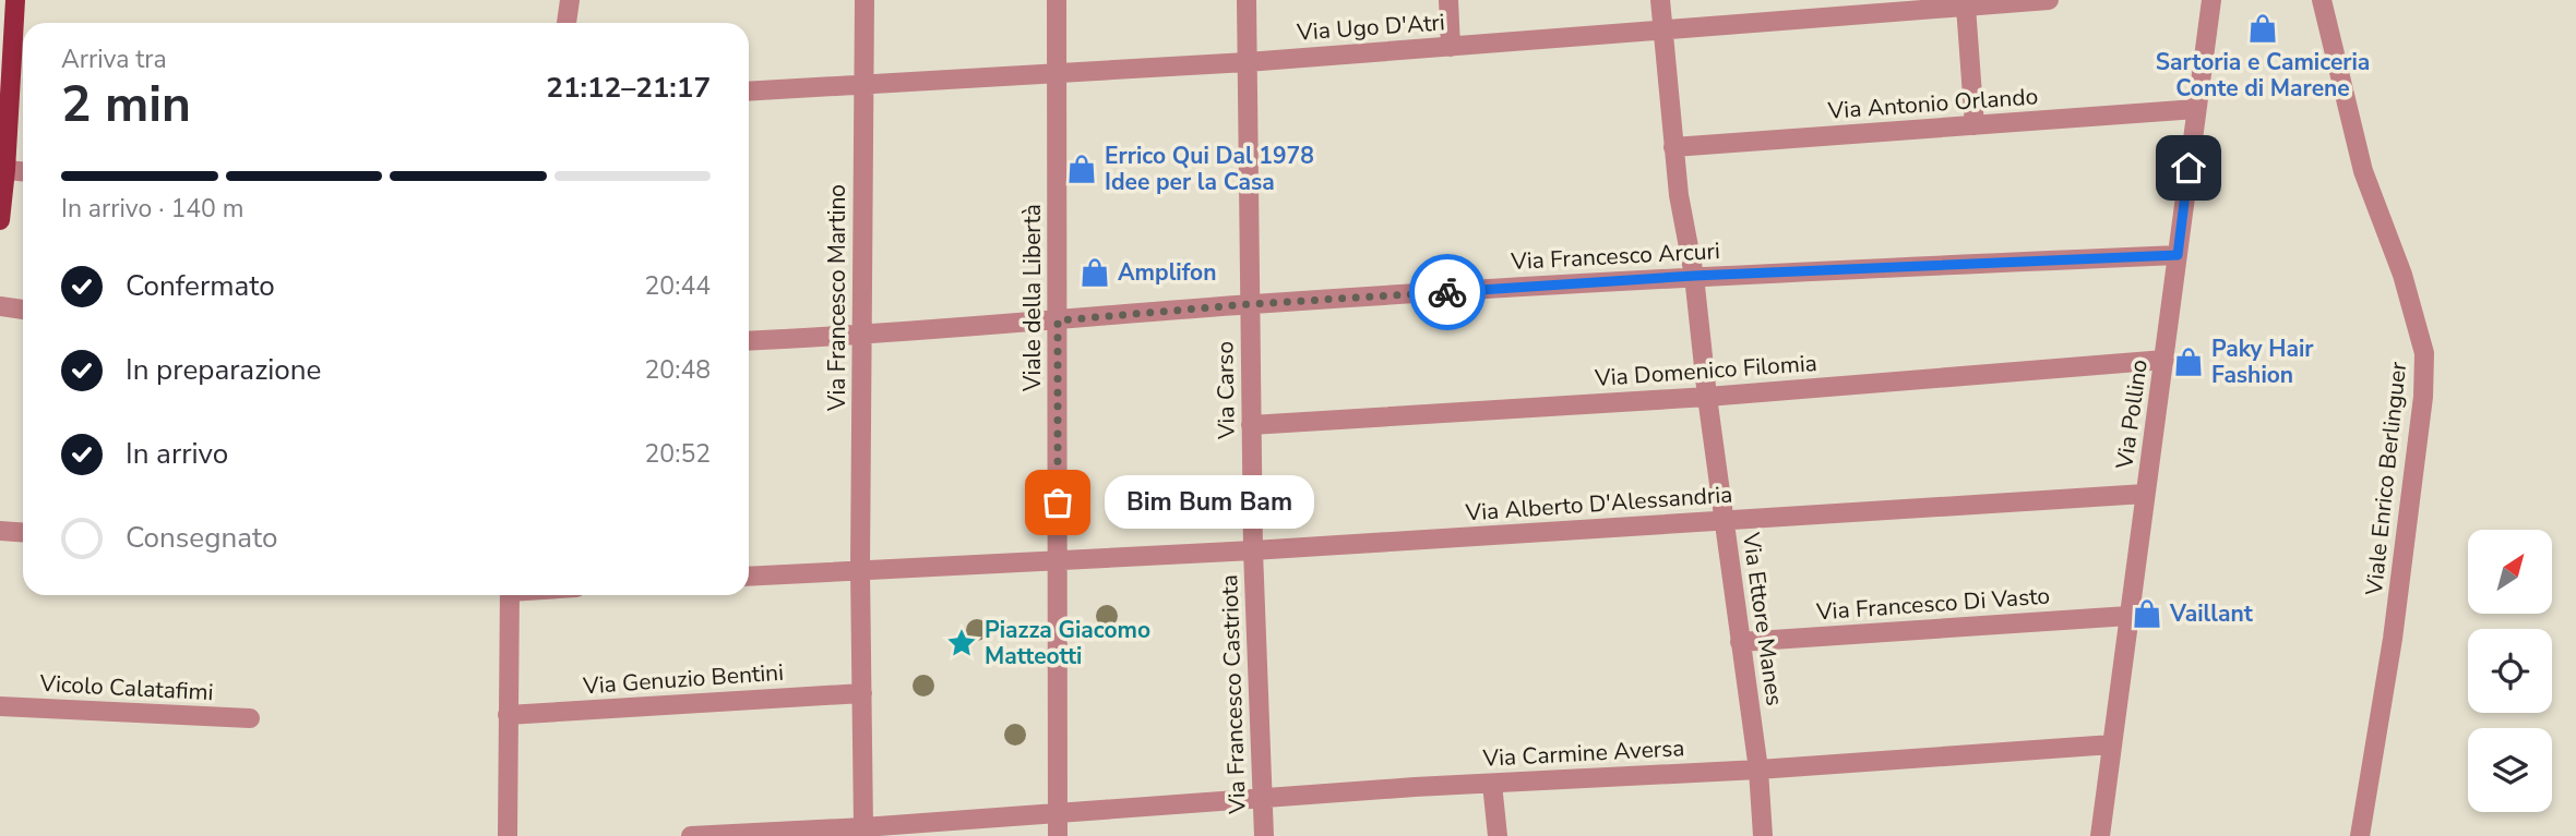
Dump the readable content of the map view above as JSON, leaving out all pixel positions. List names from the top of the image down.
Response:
{
  "streets": {
    "street": [
      "Via Ugo D'Atri",
      "Via Antonio Orlando",
      "Via Francesco Arcuri",
      "Via Francesco Martino",
      "Viale della Libertà",
      "Via Domenico Filomia",
      "Via Carso",
      "Via Pollino",
      "Viale Enrico Berlinguer",
      "Via Alberto D'Alessandria",
      "Via Francesco Di Vasto",
      "Via Ettore Manes",
      "Via Genuzio Bentini",
      "Vicolo Calatafimi",
      "Via Francesco Castriota",
      "Via Carmine Aversa"
    ]
  },
  "crossings": [
    ["Via Ugo D'Atri", "Via Francesco Martino"],
    ["Via Ugo D'Atri", "Viale della Libertà"],
    ["Via Ugo D'Atri", "Via Carso"],
    ["Via Ugo D'Atri", "Via Ettore Manes"],
    ["Via Antonio Orlando", "Via Pollino"],
    ["Via Antonio Orlando", "Via Ettore Manes"],
    ["Via Francesco Arcuri", "Via Francesco Martino"],
    ["Via Francesco Arcuri", "Viale della Libertà"],
    ["Via Francesco Arcuri", "Via Carso"],
    ["Via Francesco Arcuri", "Via Pollino"],
    ["Via Francesco Arcuri", "Via Ettore Manes"],
    ["Via Francesco Martino", "Via Genuzio Bentini"],
    ["Viale della Libertà", "Via Alberto D'Alessandria"],
    ["Viale della Libertà", "Via Carmine Aversa"],
    ["Via Domenico Filomia", "Via Carso"],
    ["Via Domenico Filomia", "Via Pollino"],
    ["Via Domenico Filomia", "Via Ettore Manes"],
    ["Via Carso", "Via Alberto D'Alessandria"],
    ["Via Carso", "Via Francesco Castriota"],
    ["Via Pollino", "Via Alberto D'Alessandria"],
    ["Via Pollino", "Via Francesco Di Vasto"],
    ["Via Pollino", "Via Carmine Aversa"],
    ["Via Alberto D'Alessandria", "Via Ettore Manes"],
    ["Via Alberto D'Alessandria", "Via Francesco Castriota"],
    ["Via Francesco Di Vasto", "Via Ettore Manes"],
    ["Via Ettore Manes", "Via Carmine Aversa"],
    ["Via Francesco Castriota", "Via Carmine Aversa"]
  ],
  "places": {
    "shop": [
      "Sartoria e Camiceria Conte di Marene",
      "Errico Qui Dal 1978 Idee per la Casa",
      "Amplifon",
      "Paky Hair Fashion",
      "Vaillant"
    ],
    "other": ["Bim Bum Bam"],
    "place": ["Piazza Giacomo Matteotti"]
  },
  "north": "top right",
  "page": {
    "heading": ["2 min", "Arriva tra", "21:12–21:17"],
    "bar": "In arrivo · 140 m",
    "list": [
      ["Confermato", "20:44"],
      ["In preparazione", "20:48"],
      ["In arrivo", "20:52"],
      "Consegnato"
    ],
    "bubble": "Bim Bum Bam"
  }
}
